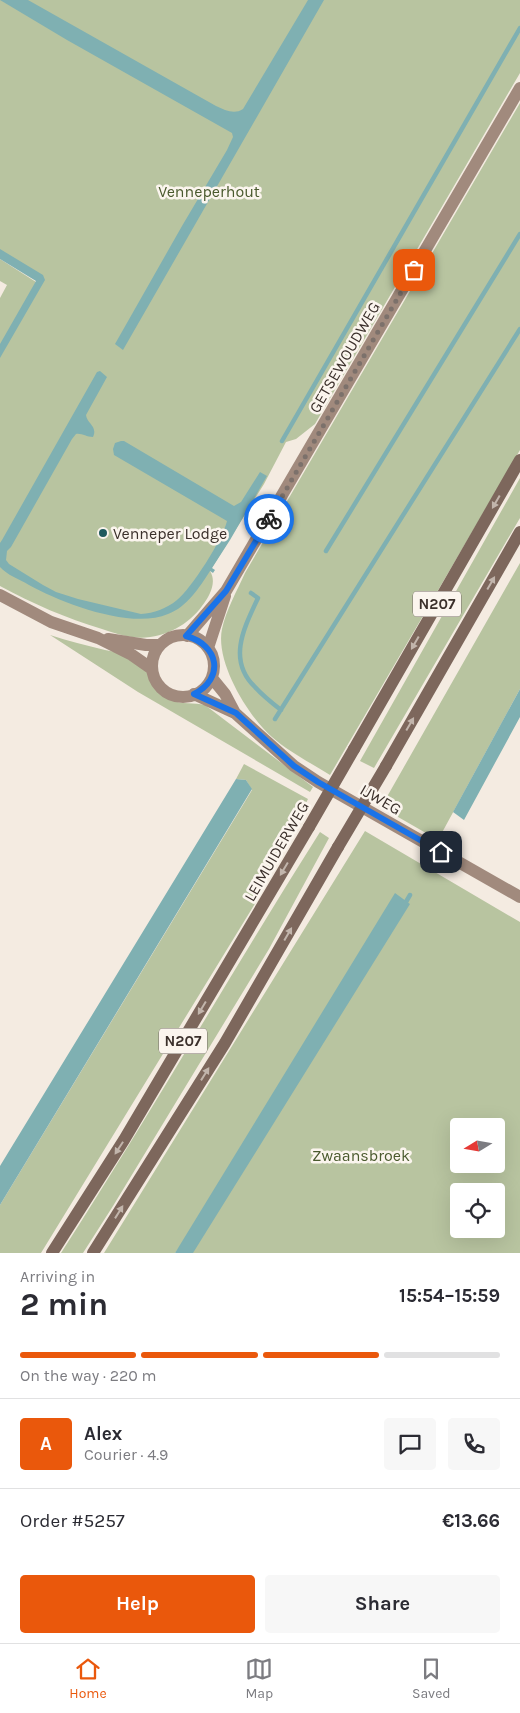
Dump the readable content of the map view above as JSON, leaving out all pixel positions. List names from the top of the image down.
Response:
{
  "streets": {
    "main road": ["N207", "LEIMUIDERWEG"],
    "street": ["GETSEWOUDWEG", "IJWEG"]
  },
  "crossings": [
    ["GETSEWOUDWEG", "IJWEG"]
  ],
  "parks": ["Venneperhout", "Zwaansbroek"],
  "places": ["Venneper Lodge"],
  "north": "left",
  "page": {
    "heading": ["2 min", "Arriving in", "15:54–15:59"],
    "panel": [
      "Alex",
      "Courier · 4.9",
      "Order #5257",
      "€13.66"
    ],
    "bar": "On the way · 220 m",
    "round": "A",
    "buttons": ["Help", "Share"],
    "tabs": ["Home", "Map", "Saved"]
  }
}
